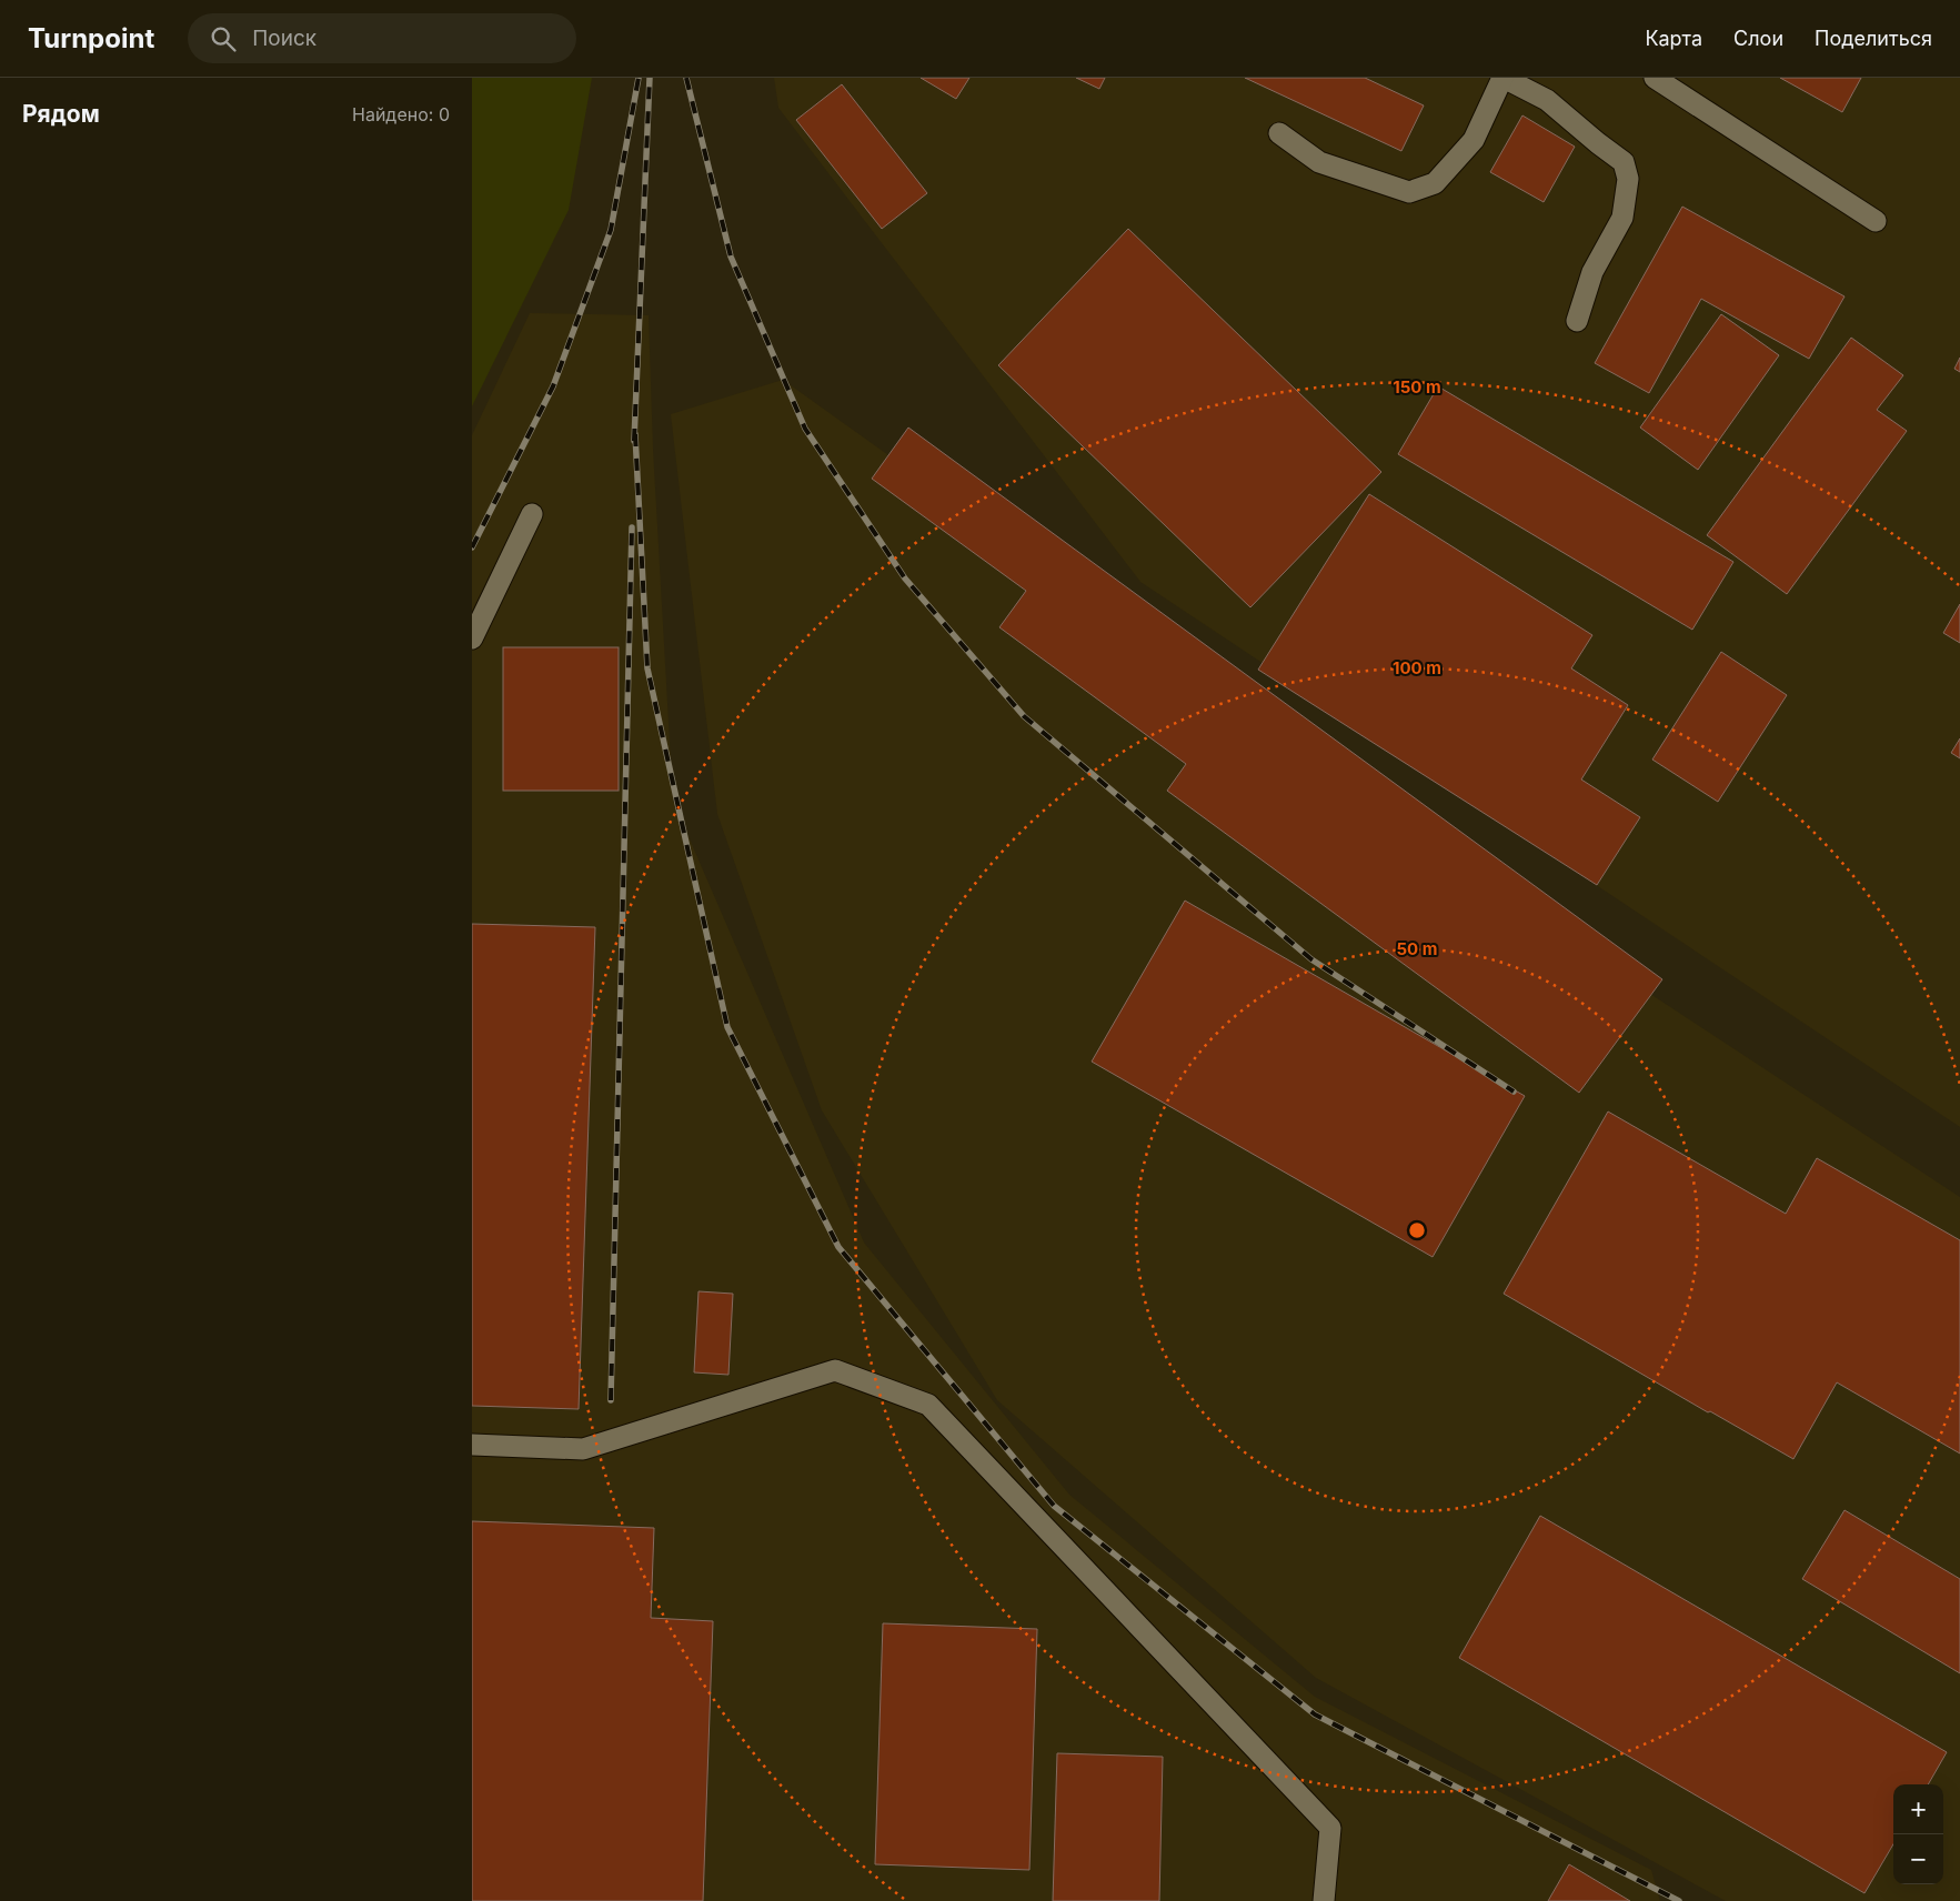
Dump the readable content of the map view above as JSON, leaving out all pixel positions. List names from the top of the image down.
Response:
{
  "page": {
    "header": "Turnpoint",
    "search": "Поиск",
    "nav": ["Карта", "Слои", "Поделиться"],
    "heading": ["Рядом", "Найдено: 0"],
    "map_buttons": ["+", "−"]
  },
  "rings": ["150 m", "100 m", "50 m"]
}
